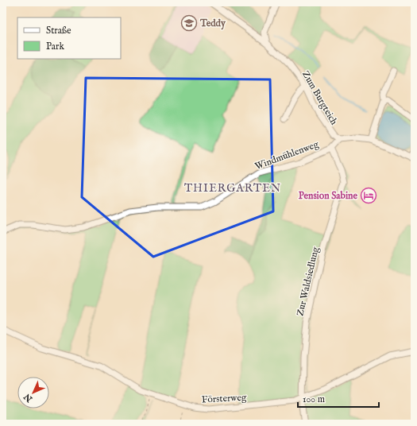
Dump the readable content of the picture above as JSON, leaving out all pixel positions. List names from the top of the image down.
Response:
{
  "streets": {
    "street": [
      "Zum Burgteich",
      "Windmühlenweg",
      "Zur Waldsiedlung",
      "Försterweg"
    ]
  },
  "crossings": [
    ["Zum Burgteich", "Windmühlenweg"],
    ["Windmühlenweg", "Zur Waldsiedlung"],
    ["Zur Waldsiedlung", "Försterweg"]
  ],
  "districts": ["THIERGARTEN"],
  "places": {
    "school or university": ["Teddy"],
    "hotel": ["Pension Sabine"]
  },
  "legend": ["Straße", "Park"],
  "scale_bar": "100 m",
  "north": "bottom left"
}
